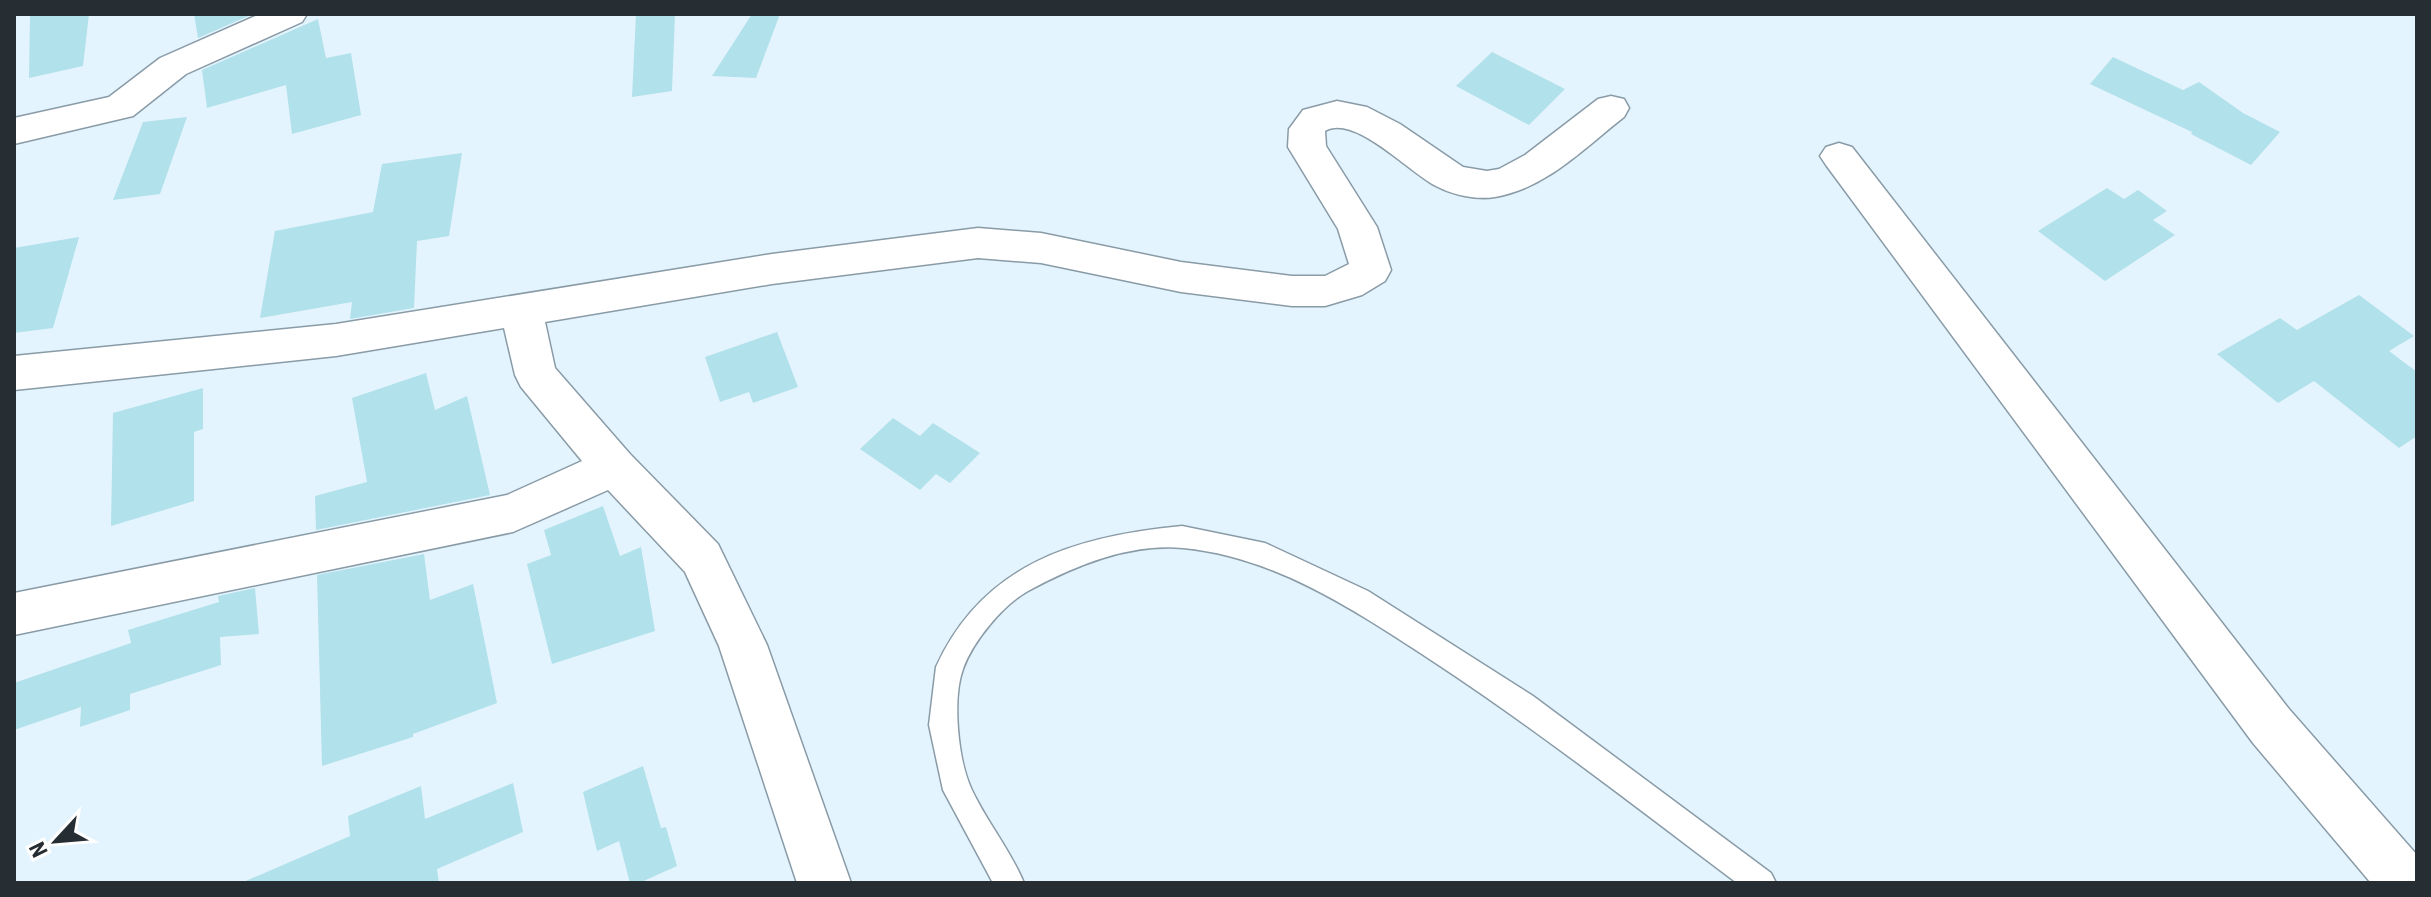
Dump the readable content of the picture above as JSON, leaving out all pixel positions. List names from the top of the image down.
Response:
{
  "north": "bottom left"
}
